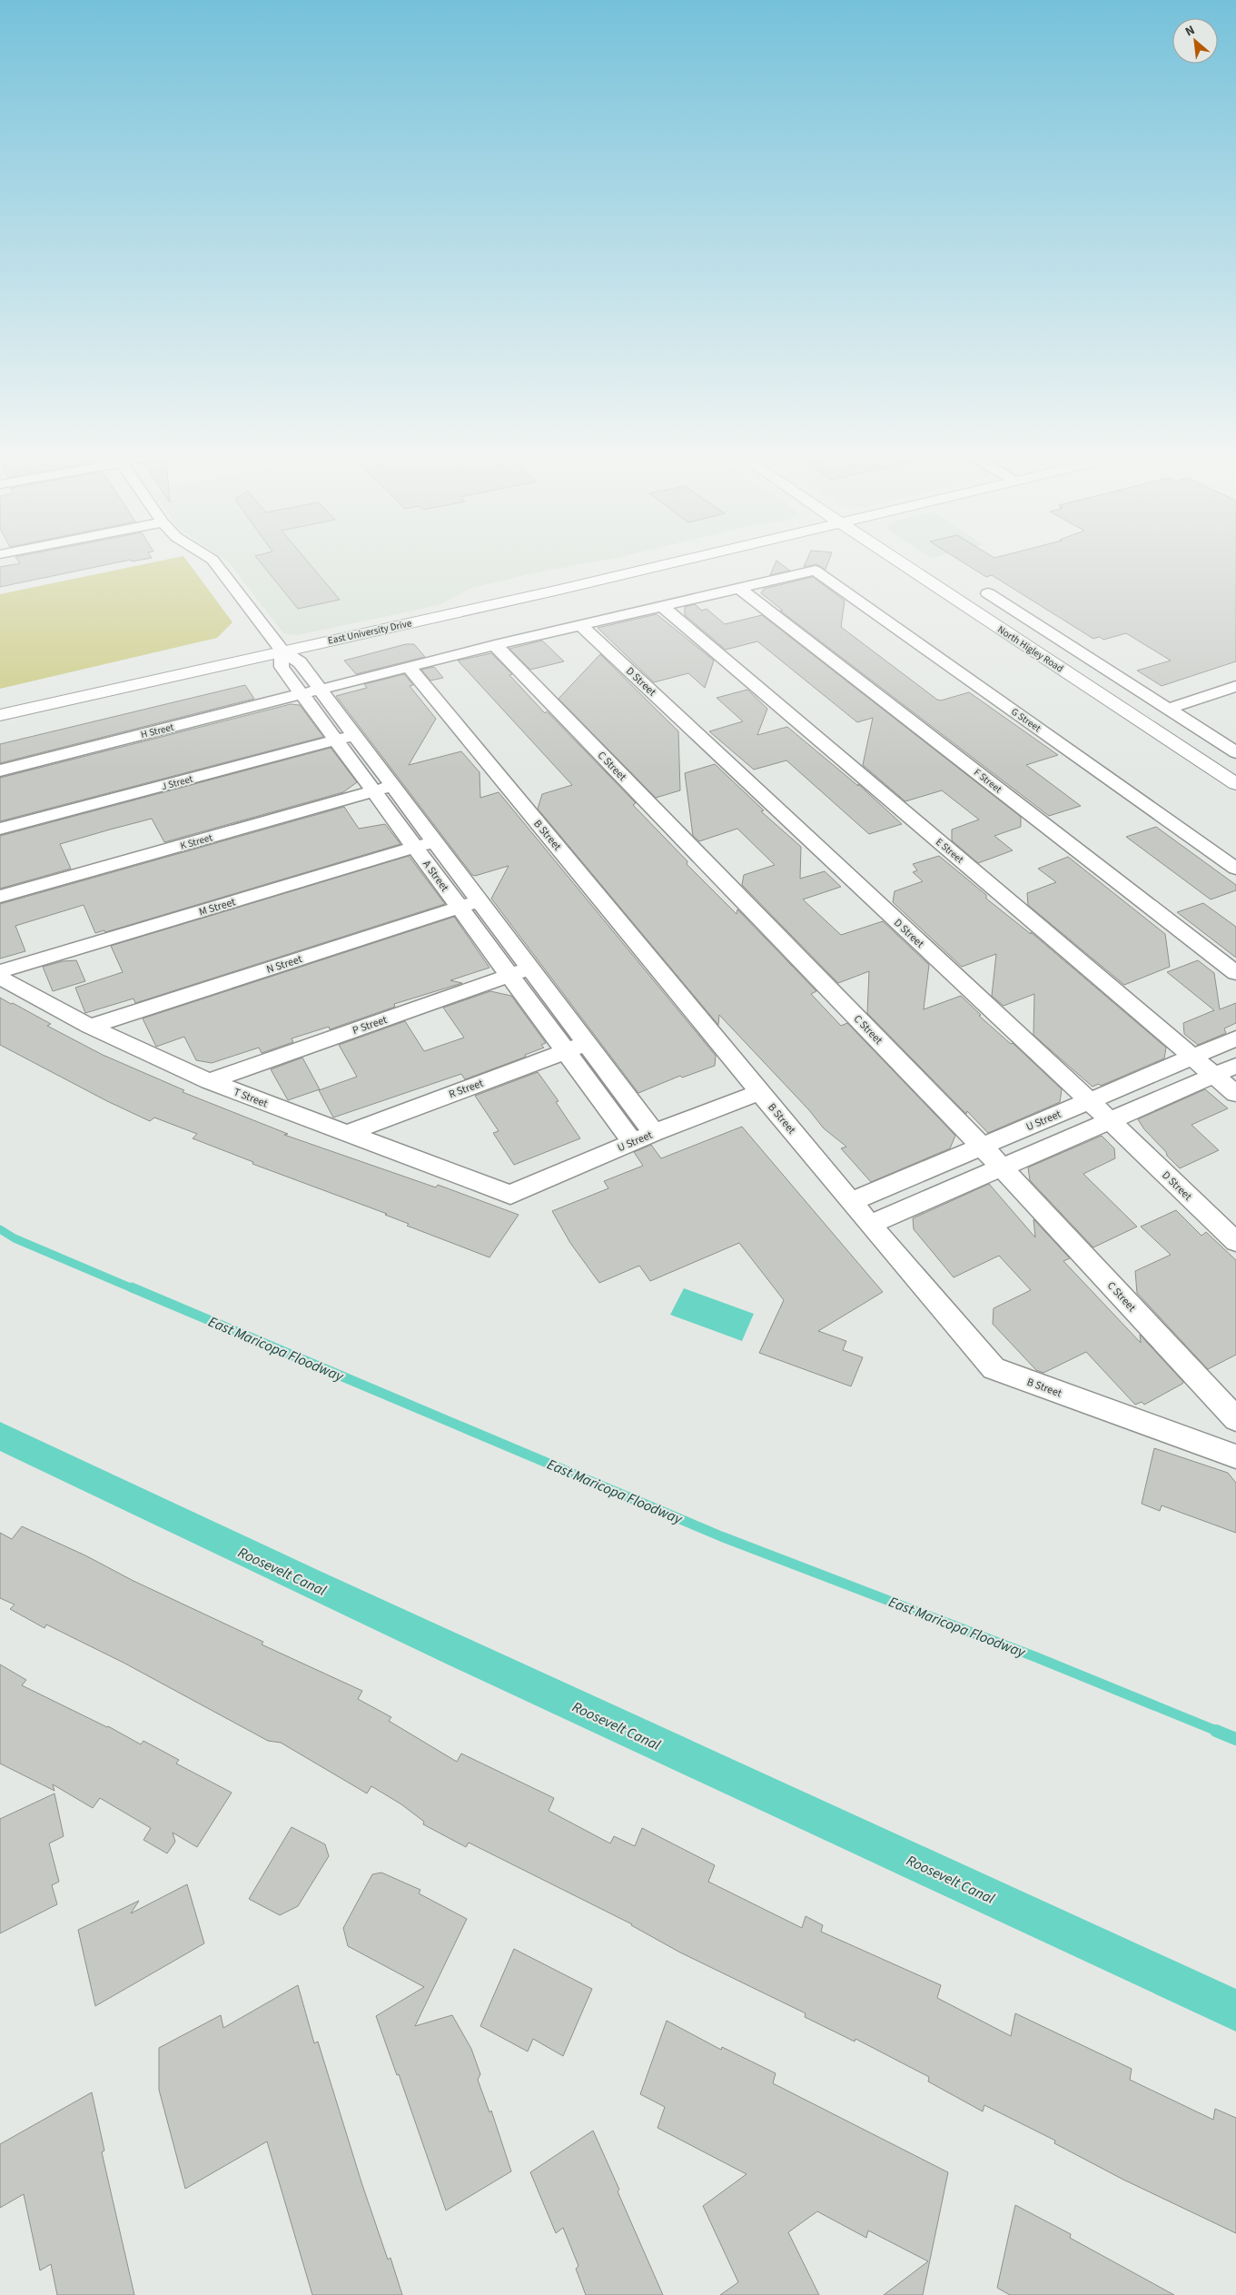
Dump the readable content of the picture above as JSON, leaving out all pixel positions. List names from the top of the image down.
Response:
{
  "streets": {
    "main road": ["East University Drive", "North Higley Road"],
    "street": [
      "D Street",
      "G Street",
      "H Street",
      "C Street",
      "F Street",
      "J Street",
      "B Street",
      "K Street",
      "E Street",
      "A Street",
      "M Street",
      "N Street",
      "P Street",
      "R Street",
      "T Street",
      "U Street"
    ]
  },
  "crossings": [
    ["East University Drive", "A Street"],
    ["D Street", "U Street"],
    ["G Street", "F Street"],
    ["H Street", "A Street"],
    ["C Street", "U Street"],
    ["J Street", "A Street"],
    ["B Street", "U Street"],
    ["K Street", "A Street"],
    ["E Street", "U Street"],
    ["A Street", "M Street"],
    ["A Street", "N Street"],
    ["A Street", "P Street"],
    ["A Street", "R Street"],
    ["A Street", "U Street"],
    ["N Street", "T Street"],
    ["P Street", "T Street"],
    ["R Street", "T Street"],
    ["T Street", "U Street"]
  ],
  "water": ["East Maricopa Floodway", "Roosevelt Canal"],
  "north": "top left"
}
